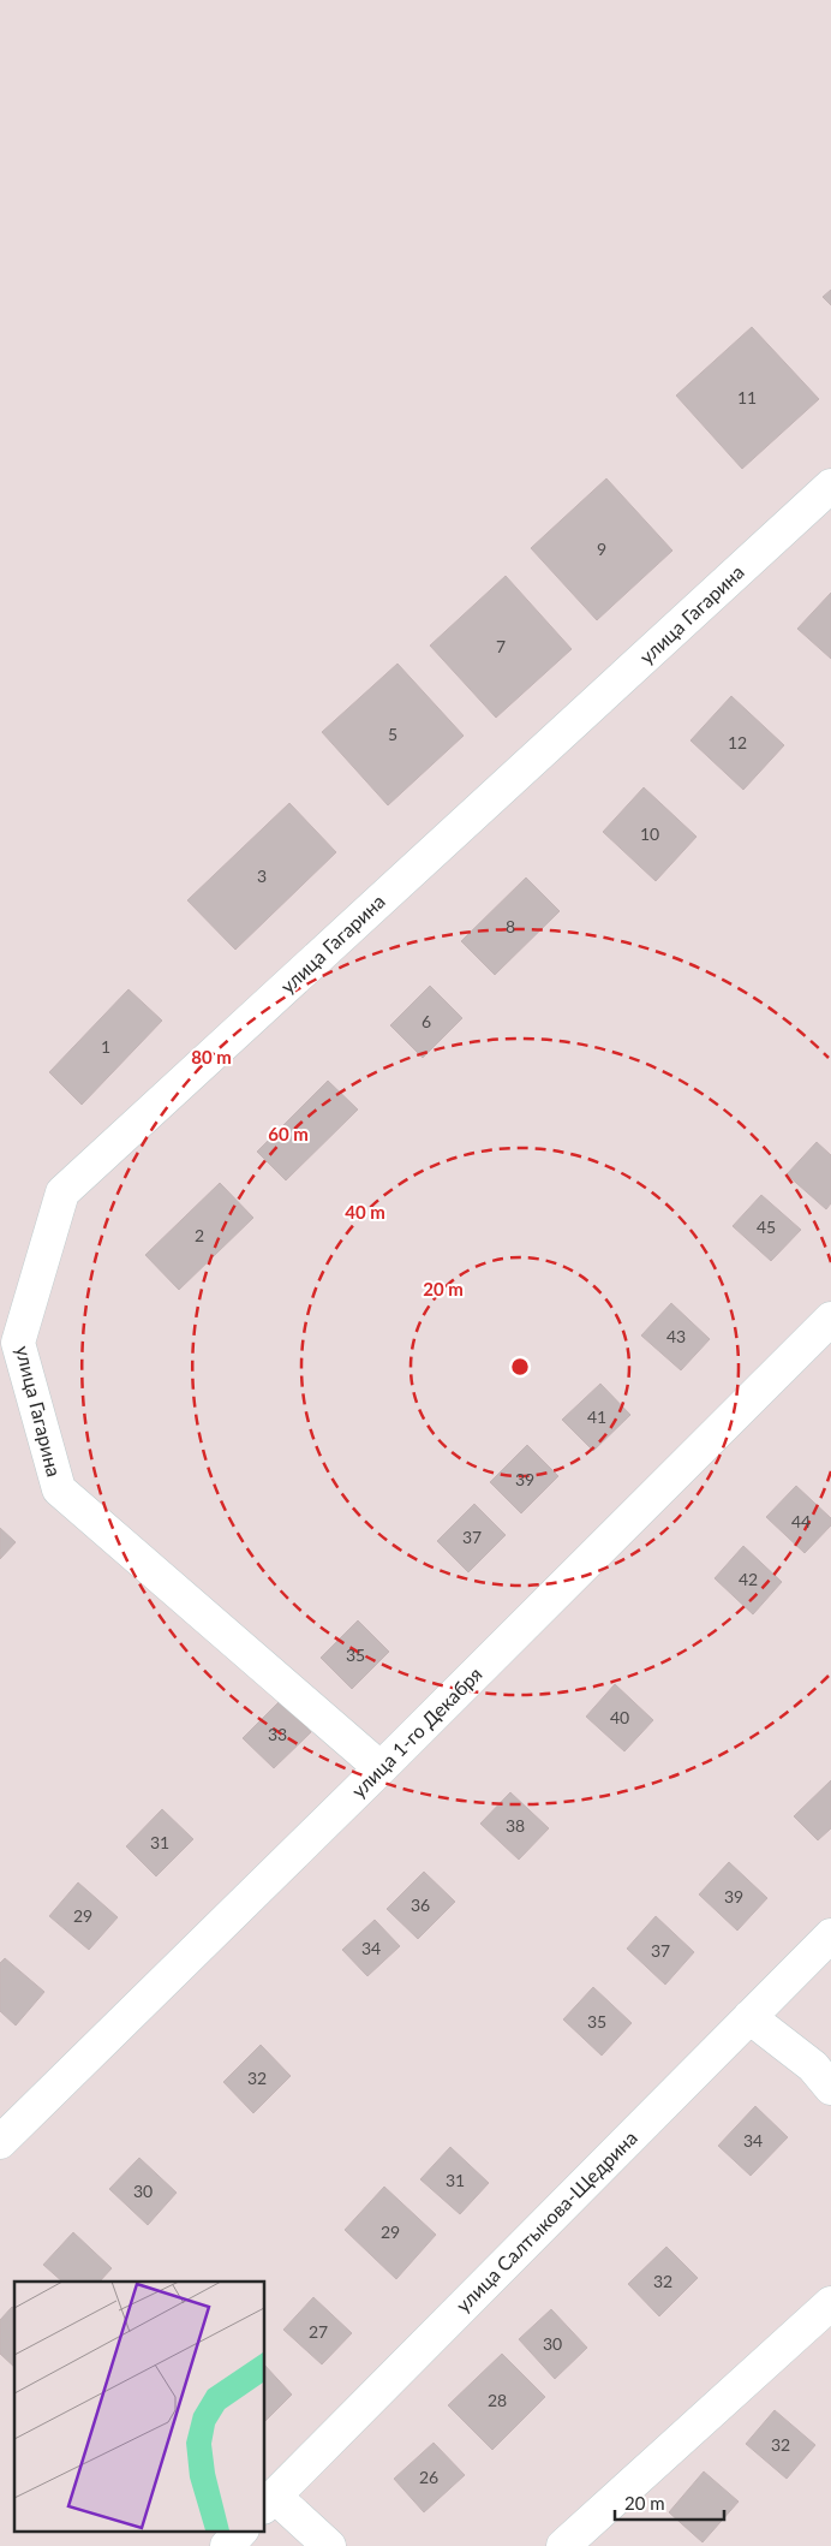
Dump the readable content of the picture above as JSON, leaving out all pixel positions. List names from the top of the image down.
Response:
{
  "streets": {
    "street": ["улица Гагарина", "улица 1-го Декабря", "улица Салтыкова-Щедрина"]
  },
  "crossings": [
    ["улица Гагарина", "улица 1-го Декабря"]
  ],
  "house_numbers": [
    "11",
    "9",
    "7",
    "5",
    "12",
    "10",
    "3",
    "8",
    "6",
    "1",
    "45",
    "2",
    "43",
    "41",
    "39",
    "44",
    "37",
    "42",
    "35",
    "40",
    "33",
    "38",
    "31",
    "39",
    "36",
    "29",
    "34",
    "37",
    "35",
    "32",
    "34",
    "31",
    "30",
    "29",
    "32",
    "27",
    "30",
    "28",
    "32",
    "26"
  ],
  "scale_bar": "20 m",
  "rings": [
    "80 m",
    "60 m",
    "40 m",
    "20 m"
  ]
}
